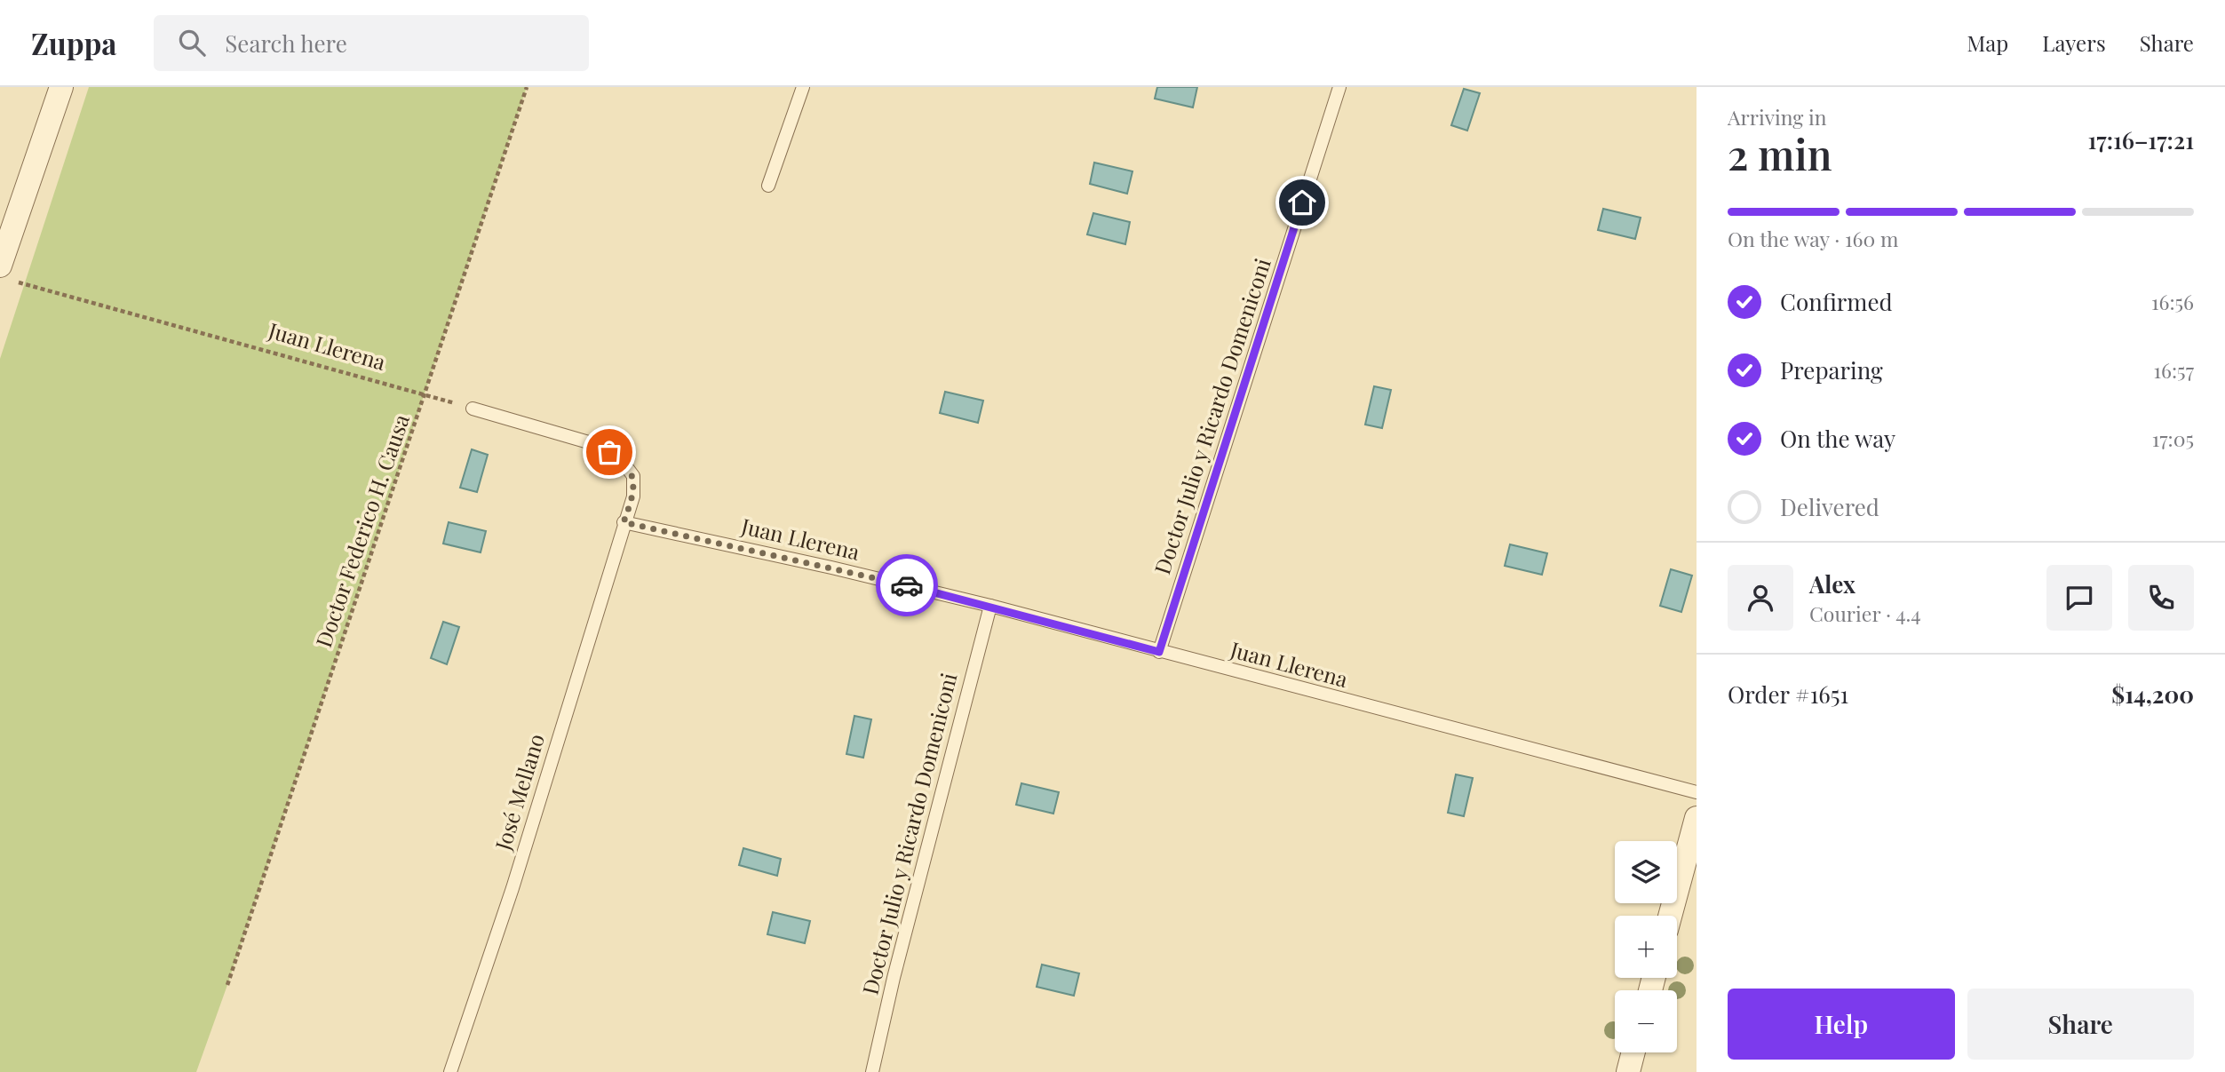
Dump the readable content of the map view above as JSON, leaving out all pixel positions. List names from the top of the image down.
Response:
{
  "streets": {
    "lane": ["Juan Llerena", "Doctor Julio y Ricardo Domeniconi", "José Mellano"],
    "path": ["Doctor Federico H. Causa"]
  },
  "crossings": [
    ["Juan Llerena", "Doctor Julio y Ricardo Domeniconi"],
    ["Juan Llerena", "Doctor Federico H. Causa"],
    ["Juan Llerena", "José Mellano"]
  ],
  "page": {
    "header": "Zuppa",
    "search": "Search here",
    "nav": ["Map", "Layers", "Share"],
    "heading": ["2 min", "Arriving in", "17:16–17:21"],
    "panel": [
      "Alex",
      "Courier · 4.4",
      "Order #1651",
      "$14,200"
    ],
    "bar": "On the way · 160 m",
    "list": [
      ["Confirmed", "16:56"],
      ["Preparing", "16:57"],
      ["On the way", "17:05"],
      "Delivered"
    ],
    "map_buttons": ["+", "−"],
    "buttons": ["Help", "Share"]
  }
}
